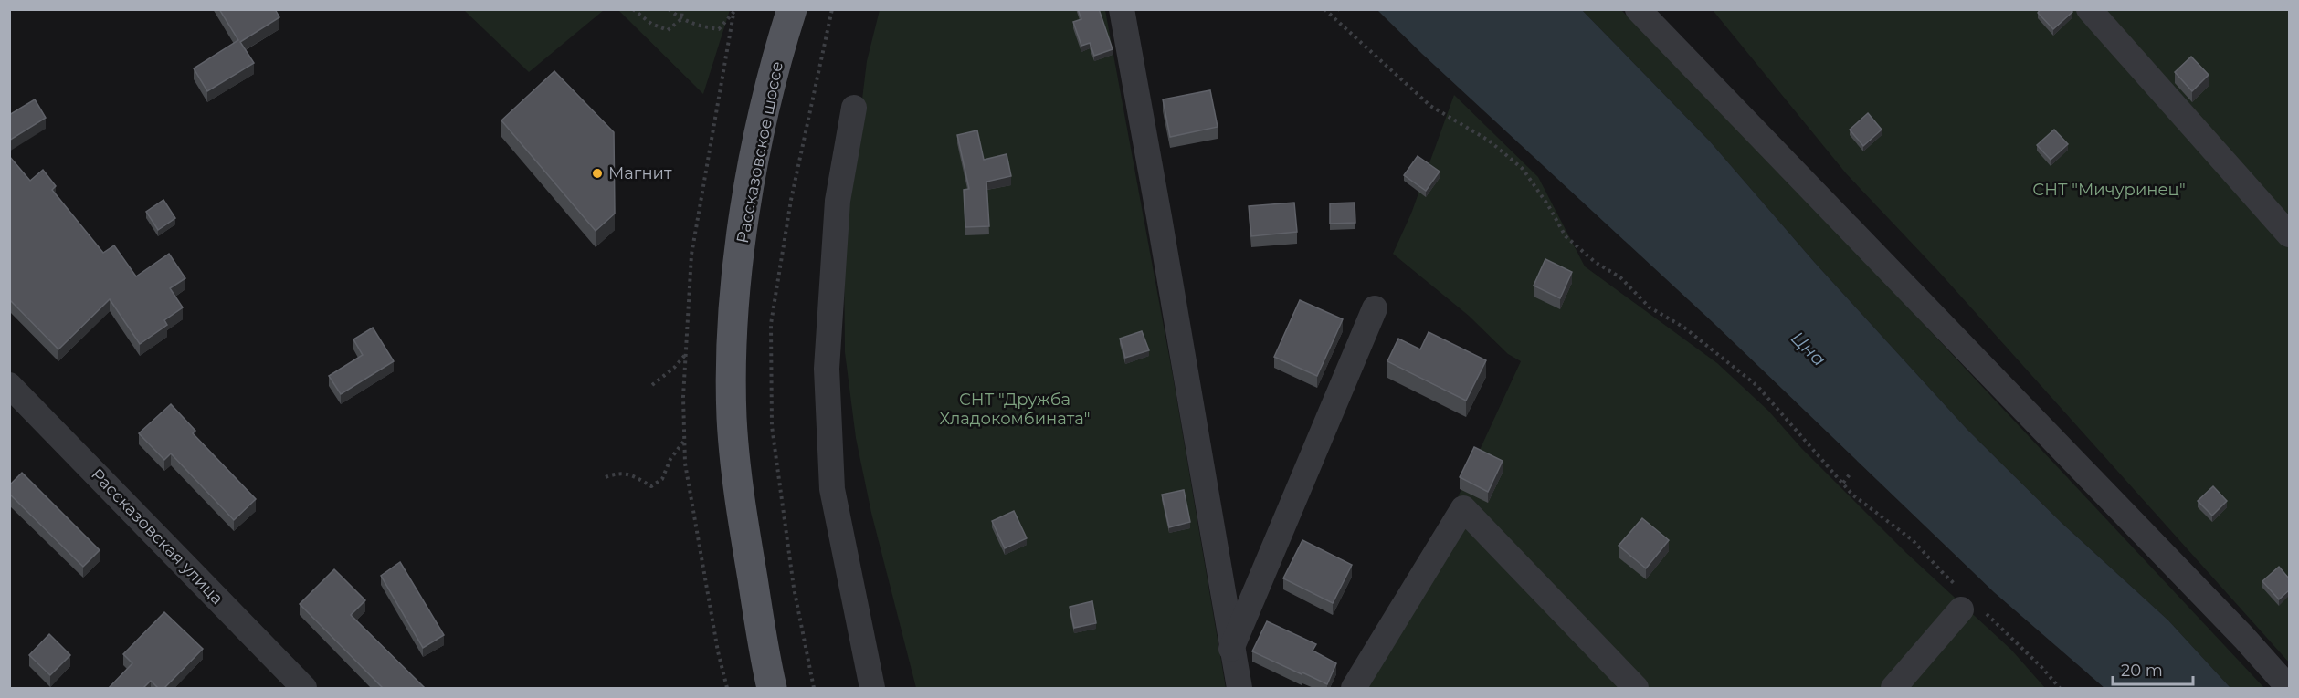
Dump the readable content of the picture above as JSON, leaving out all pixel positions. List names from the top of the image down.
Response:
{
  "streets": {
    "main road": ["Рассказовское шоссе"],
    "street": ["Рассказовская улица"]
  },
  "water": ["Цна"],
  "parks": ["СНТ \"Мичуринец\"", "СНТ \"Дружба Хладокомбината\""],
  "places": ["Магнит"],
  "scale_bar": "20 m"
}
